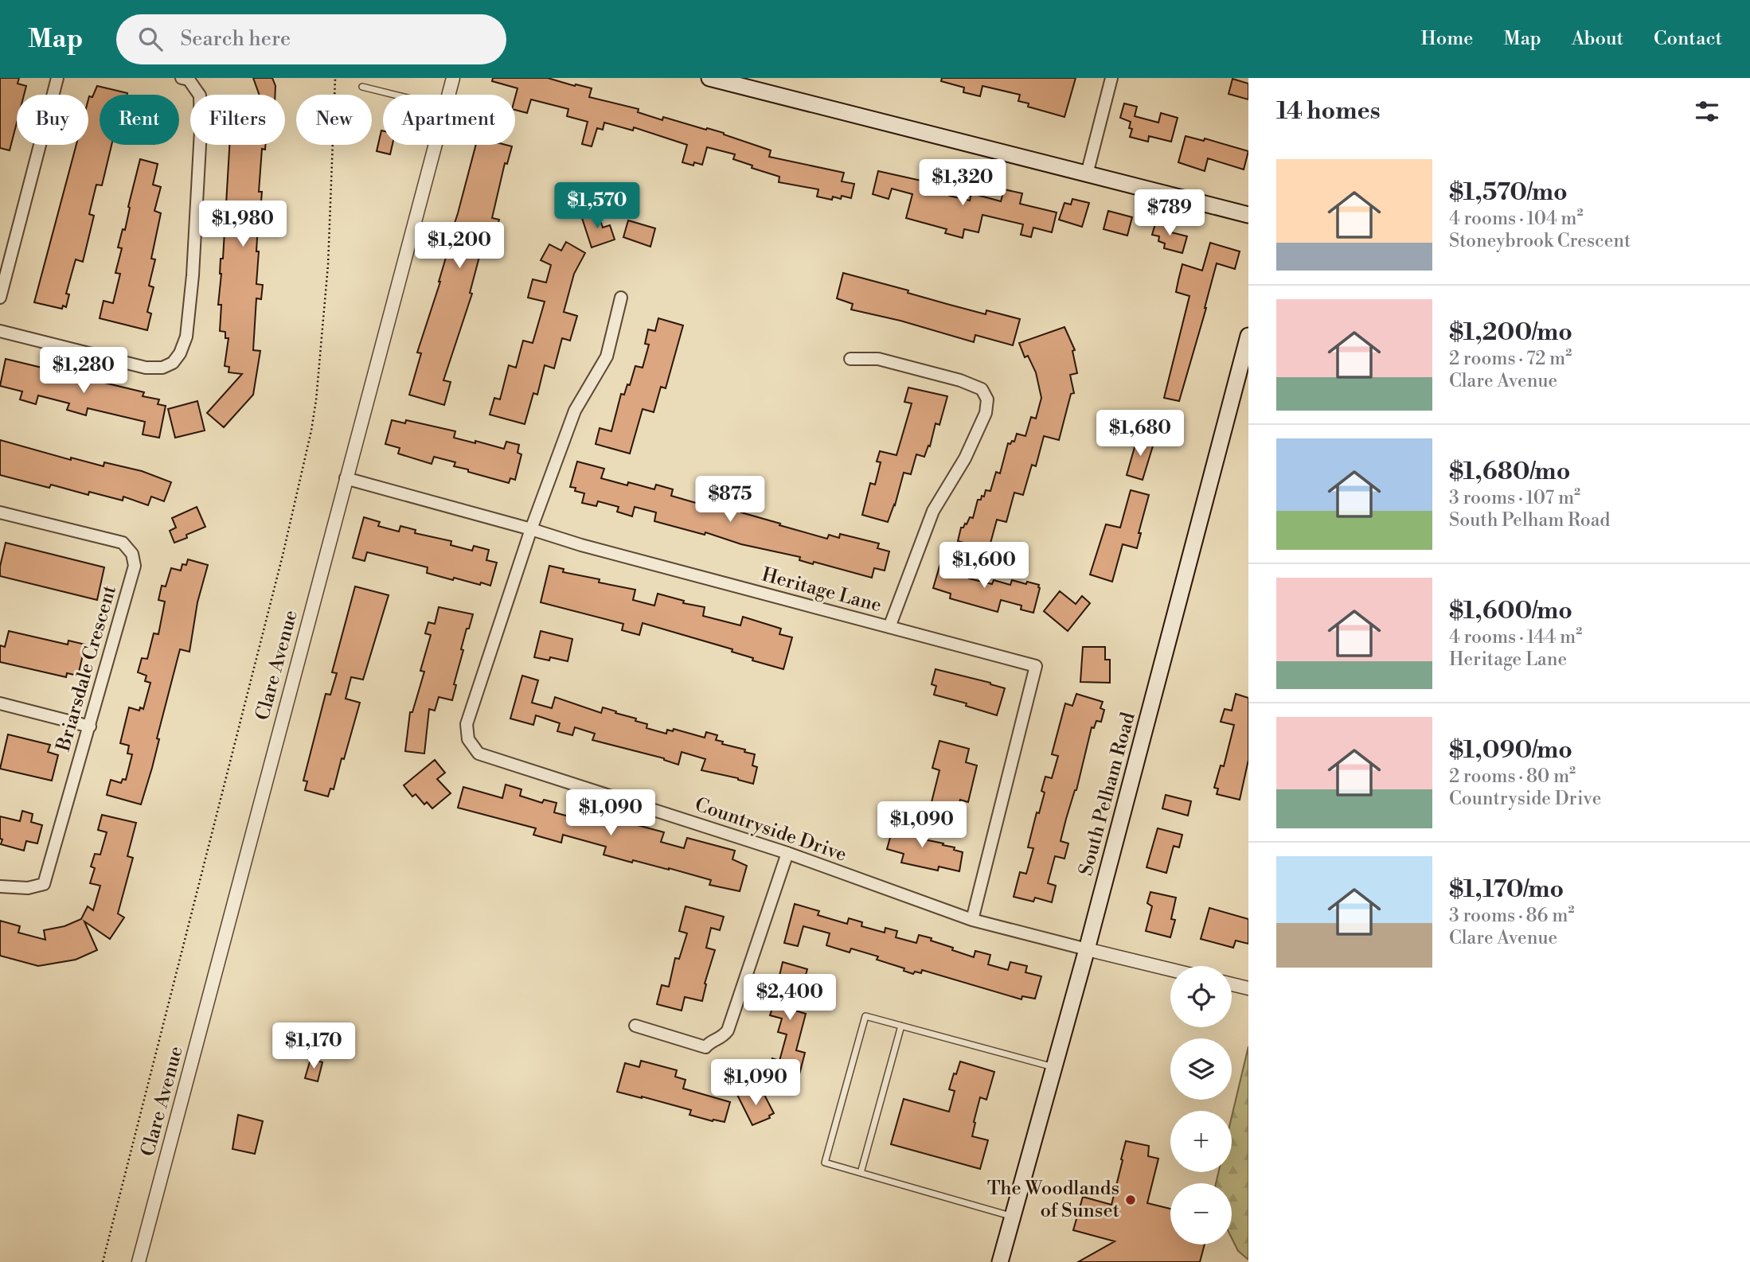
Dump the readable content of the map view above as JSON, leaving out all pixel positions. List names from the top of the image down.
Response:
{
  "streets": {
    "main road": ["South Pelham Road"],
    "street": [
      "Heritage Lane",
      "Clare Avenue",
      "Briarsdale Crescent",
      "Countryside Drive"
    ]
  },
  "crossings": [
    ["Heritage Lane", "Clare Avenue"],
    ["Heritage Lane", "Countryside Drive"],
    ["South Pelham Road", "Countryside Drive"]
  ],
  "places": ["The Woodlands of Sunset"],
  "page": {
    "header": "Map",
    "search": "Search here",
    "nav": [
      "Home",
      "Map",
      "About",
      "Contact"
    ],
    "heading": "14 homes",
    "chip": [
      "Buy",
      "Rent",
      "Filters",
      "New",
      "Apartment"
    ],
    "list": [
      {
        "name": "$1,570/mo",
        "note": "4 rooms · 104 m² · Stoneybrook Crescent"
      },
      {
        "name": "$1,200/mo",
        "note": "2 rooms · 72 m² · Clare Avenue"
      },
      {
        "name": "$1,680/mo",
        "note": "3 rooms · 107 m² · South Pelham Road"
      },
      {
        "name": "$1,600/mo",
        "note": "4 rooms · 144 m² · Heritage Lane"
      },
      {
        "name": "$1,090/mo",
        "note": "2 rooms · 80 m² · Countryside Drive"
      },
      {
        "name": "$1,170/mo",
        "note": "3 rooms · 86 m² · Clare Avenue"
      }
    ],
    "price": [
      "$1,320",
      "$1,570",
      "$789",
      "$1,980",
      "$1,200",
      "$1,280",
      "$1,680",
      "$875",
      "$1,600",
      "$1,090",
      "$1,090",
      "$2,400",
      "$1,170",
      "$1,090"
    ],
    "map_buttons": ["+", "−"]
  }
}
